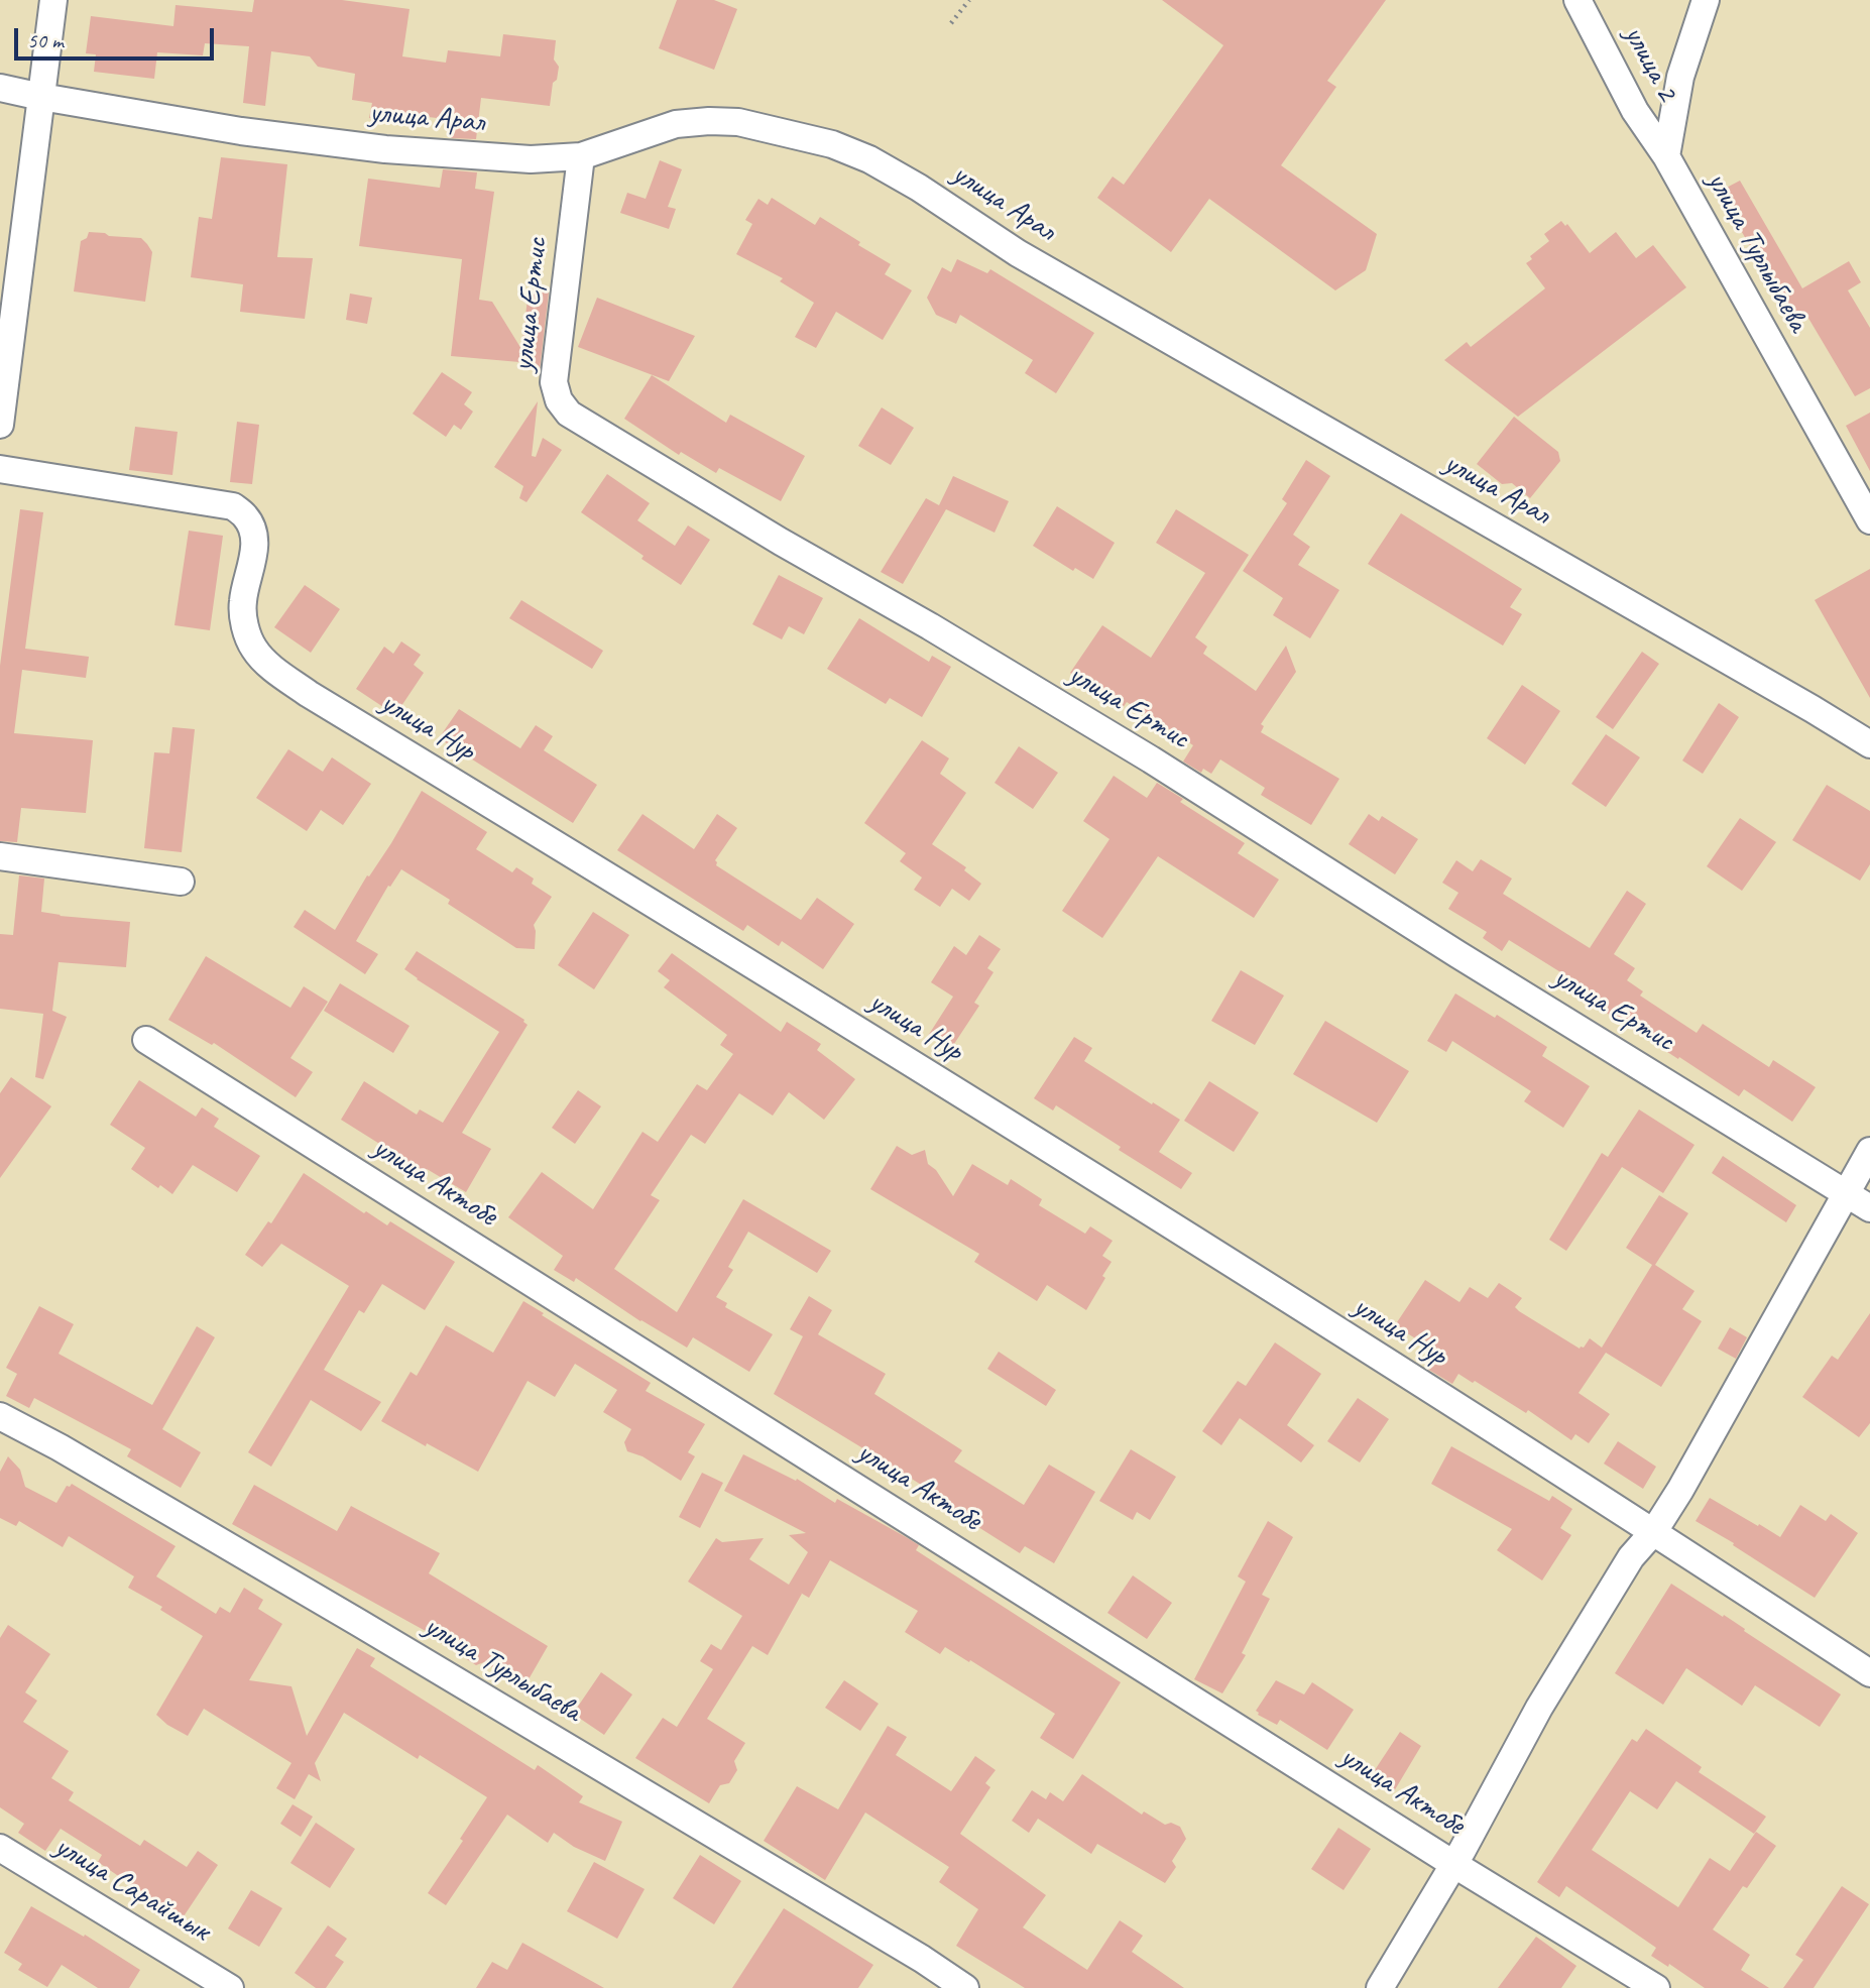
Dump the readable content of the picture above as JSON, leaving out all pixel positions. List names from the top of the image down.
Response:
{
  "streets": {
    "street": [
      "улица 2",
      "улица Арал",
      "улица Турлыбаева",
      "улица Ертис",
      "улица Нур",
      "улица Актобе",
      "улица Сарайшык"
    ]
  },
  "crossings": [
    ["улица 2", "улица Турлыбаева"],
    ["улица Арал", "улица Ертис"]
  ],
  "scale_bar": "50 m"
}
